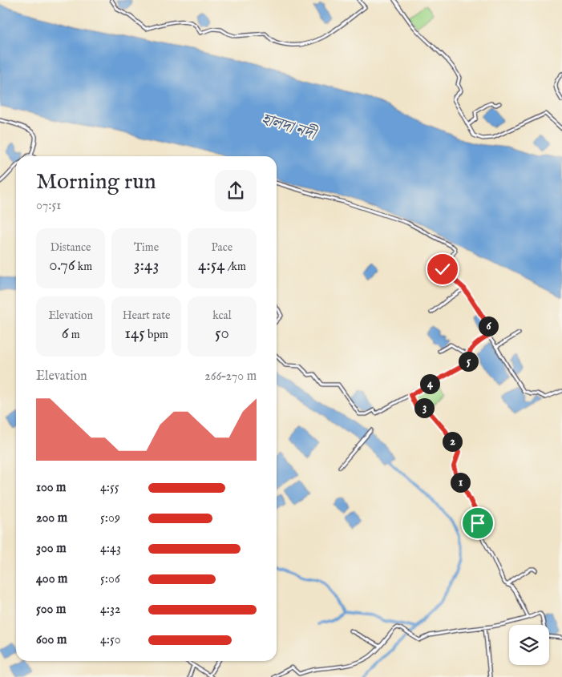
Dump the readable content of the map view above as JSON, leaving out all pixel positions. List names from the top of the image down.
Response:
{
  "water": ["হালদা নদী"],
  "page": {
    "heading": ["Morning run", "07:51"],
    "stats": [
      ["Distance", "0.76 km"],
      ["Time", "3:43"],
      ["Pace", "4:54 /km"],
      ["Elevation", "6 m"],
      ["Heart rate", "145 bpm"],
      ["kcal", "50"]
    ],
    "pins": [
      "6",
      "5",
      "4",
      "3",
      "2",
      "1"
    ],
    "chart": ["Elevation", "266–270 m"],
    "list": [
      {
        "name": "100 m",
        "note": "4:55"
      },
      {
        "name": "200 m",
        "note": "5:09"
      },
      {
        "name": "300 m",
        "note": "4:43"
      },
      {
        "name": "400 m",
        "note": "5:06"
      },
      {
        "name": "500 m",
        "note": "4:32"
      },
      {
        "name": "600 m",
        "note": "4:50"
      }
    ]
  }
}
